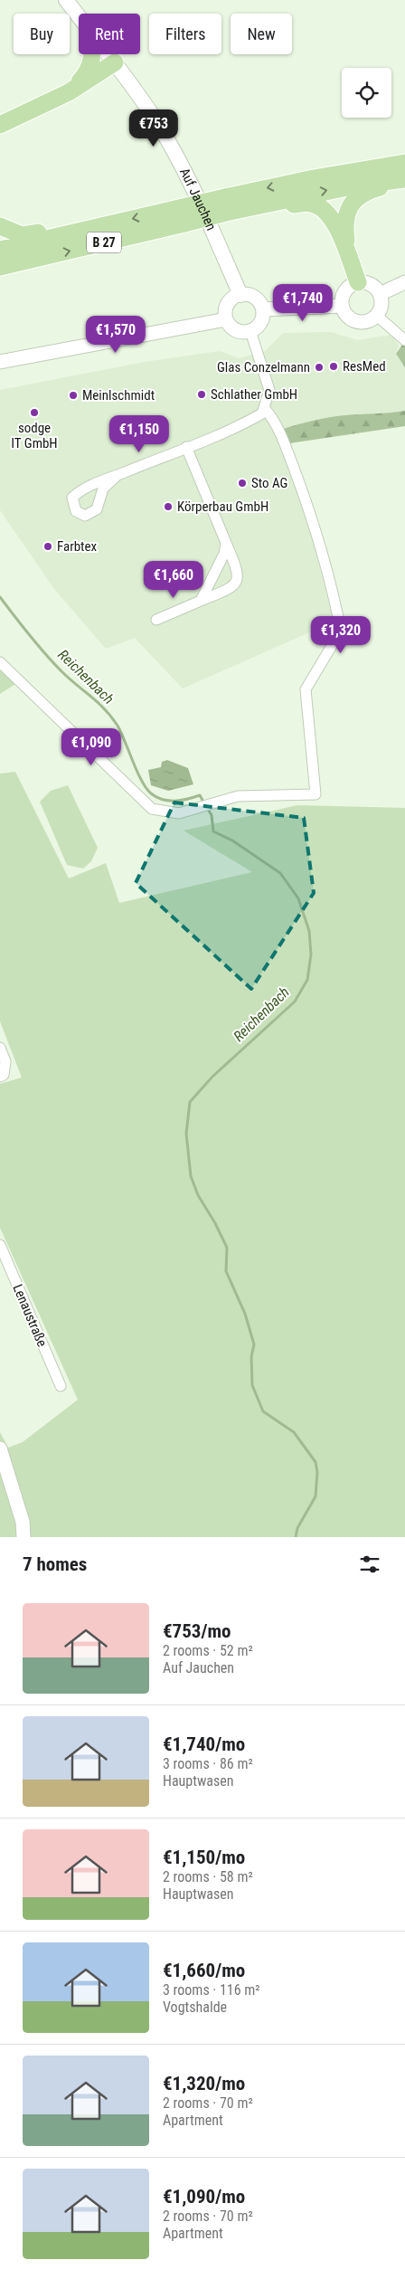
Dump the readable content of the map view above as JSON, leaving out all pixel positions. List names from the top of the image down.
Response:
{
  "streets": {
    "highway": ["B 27"],
    "main road": ["Auf Jauchen"],
    "street": ["Lenaustraße"]
  },
  "water": ["Reichenbach"],
  "places": [
    "ResMed",
    "Glas Conzelmann",
    "Schlather GmbH",
    "Meinlschmidt",
    "sodge IT GmbH",
    "Sto AG",
    "Körperbau GmbH",
    "Farbtex"
  ],
  "page": {
    "chip": [
      "Buy",
      "Rent",
      "Filters",
      "New"
    ],
    "price": [
      "€753",
      "€1,740",
      "€1,570",
      "€1,150",
      "€1,660",
      "€1,320",
      "€1,090"
    ],
    "heading": "7 homes",
    "list": [
      {
        "name": "€753/mo",
        "note": "2 rooms · 52 m² · Auf Jauchen"
      },
      {
        "name": "€1,740/mo",
        "note": "3 rooms · 86 m² · Hauptwasen"
      },
      {
        "name": "€1,150/mo",
        "note": "2 rooms · 58 m² · Hauptwasen"
      },
      {
        "name": "€1,660/mo",
        "note": "3 rooms · 116 m² · Vogtshalde"
      },
      {
        "name": "€1,320/mo",
        "note": "2 rooms · 70 m² · Apartment"
      },
      {
        "name": "€1,090/mo",
        "note": "2 rooms · 70 m² · Apartment"
      }
    ]
  }
}
